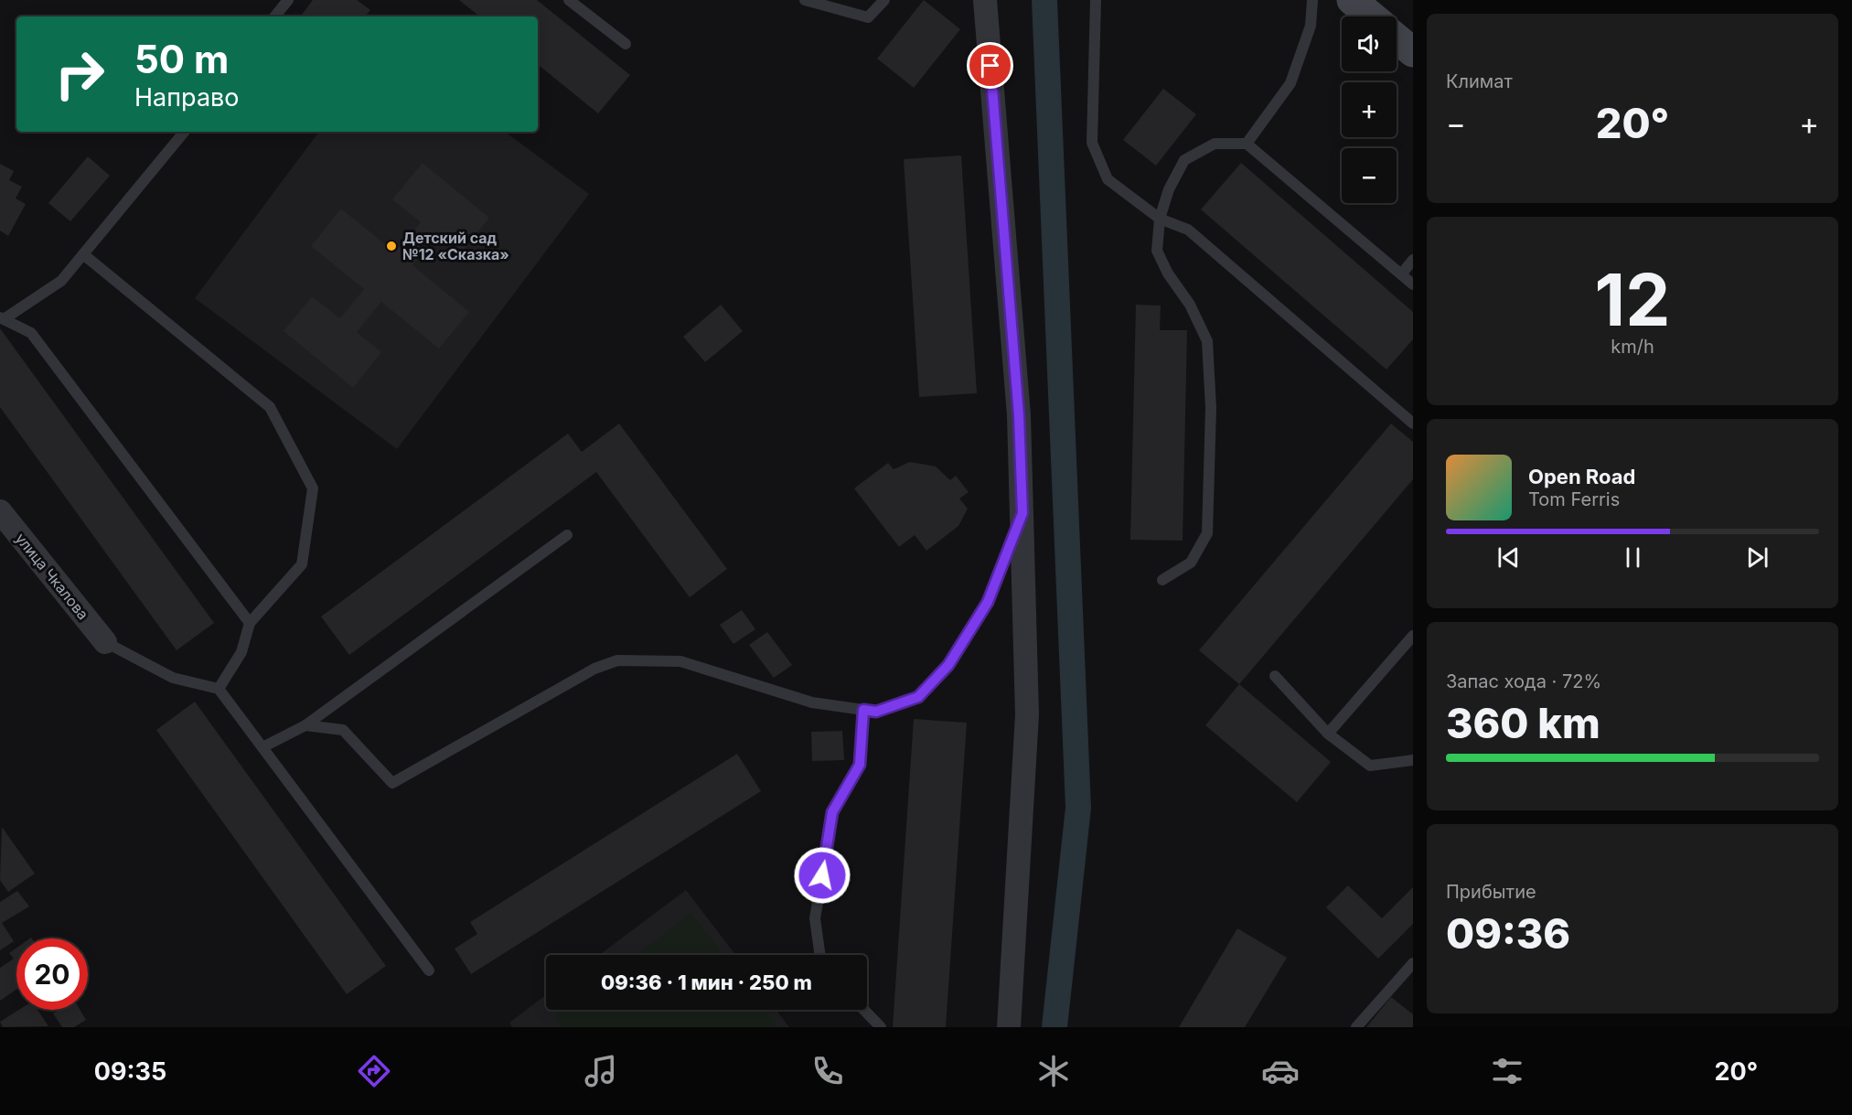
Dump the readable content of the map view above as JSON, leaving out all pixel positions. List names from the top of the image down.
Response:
{
  "streets": {
    "street": ["улица Чкалова"]
  },
  "places": ["Детский сад №12 «Сказка»"],
  "page": {
    "tile": [
      "Климат",
      ["12", "km/h"],
      ["Запас хода · 72%", "360 km"],
      ["Прибытие", "09:36"]
    ],
    "map_buttons": ["+", "−"],
    "turn": ["50 m", "Направо"],
    "heat": ["−", "20°", "+"],
    "song": ["Open Road", "Tom Ferris"],
    "limit": "20",
    "trip": "09:36 · 1 мин · 250 m",
    "tabs": ["09:35", "20°"]
  }
}
